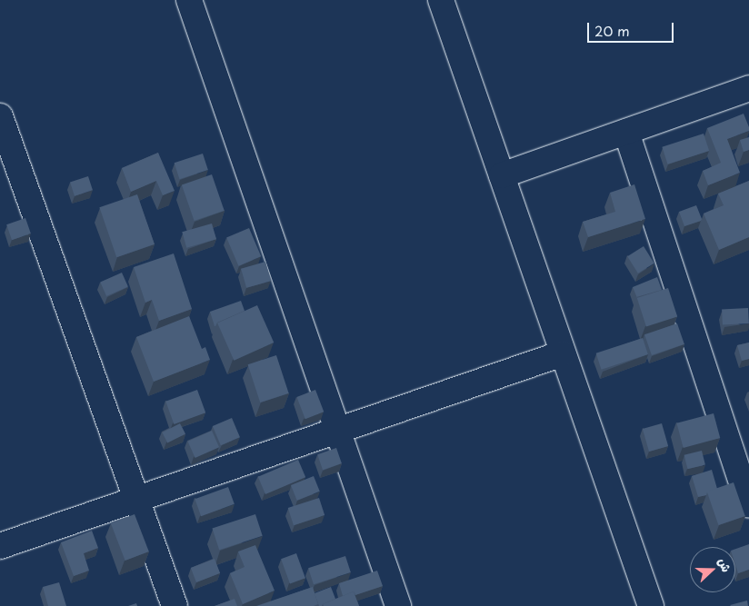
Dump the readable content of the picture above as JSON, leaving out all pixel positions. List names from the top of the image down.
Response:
{
  "scale_bar": "20 m",
  "north": "right"
}
